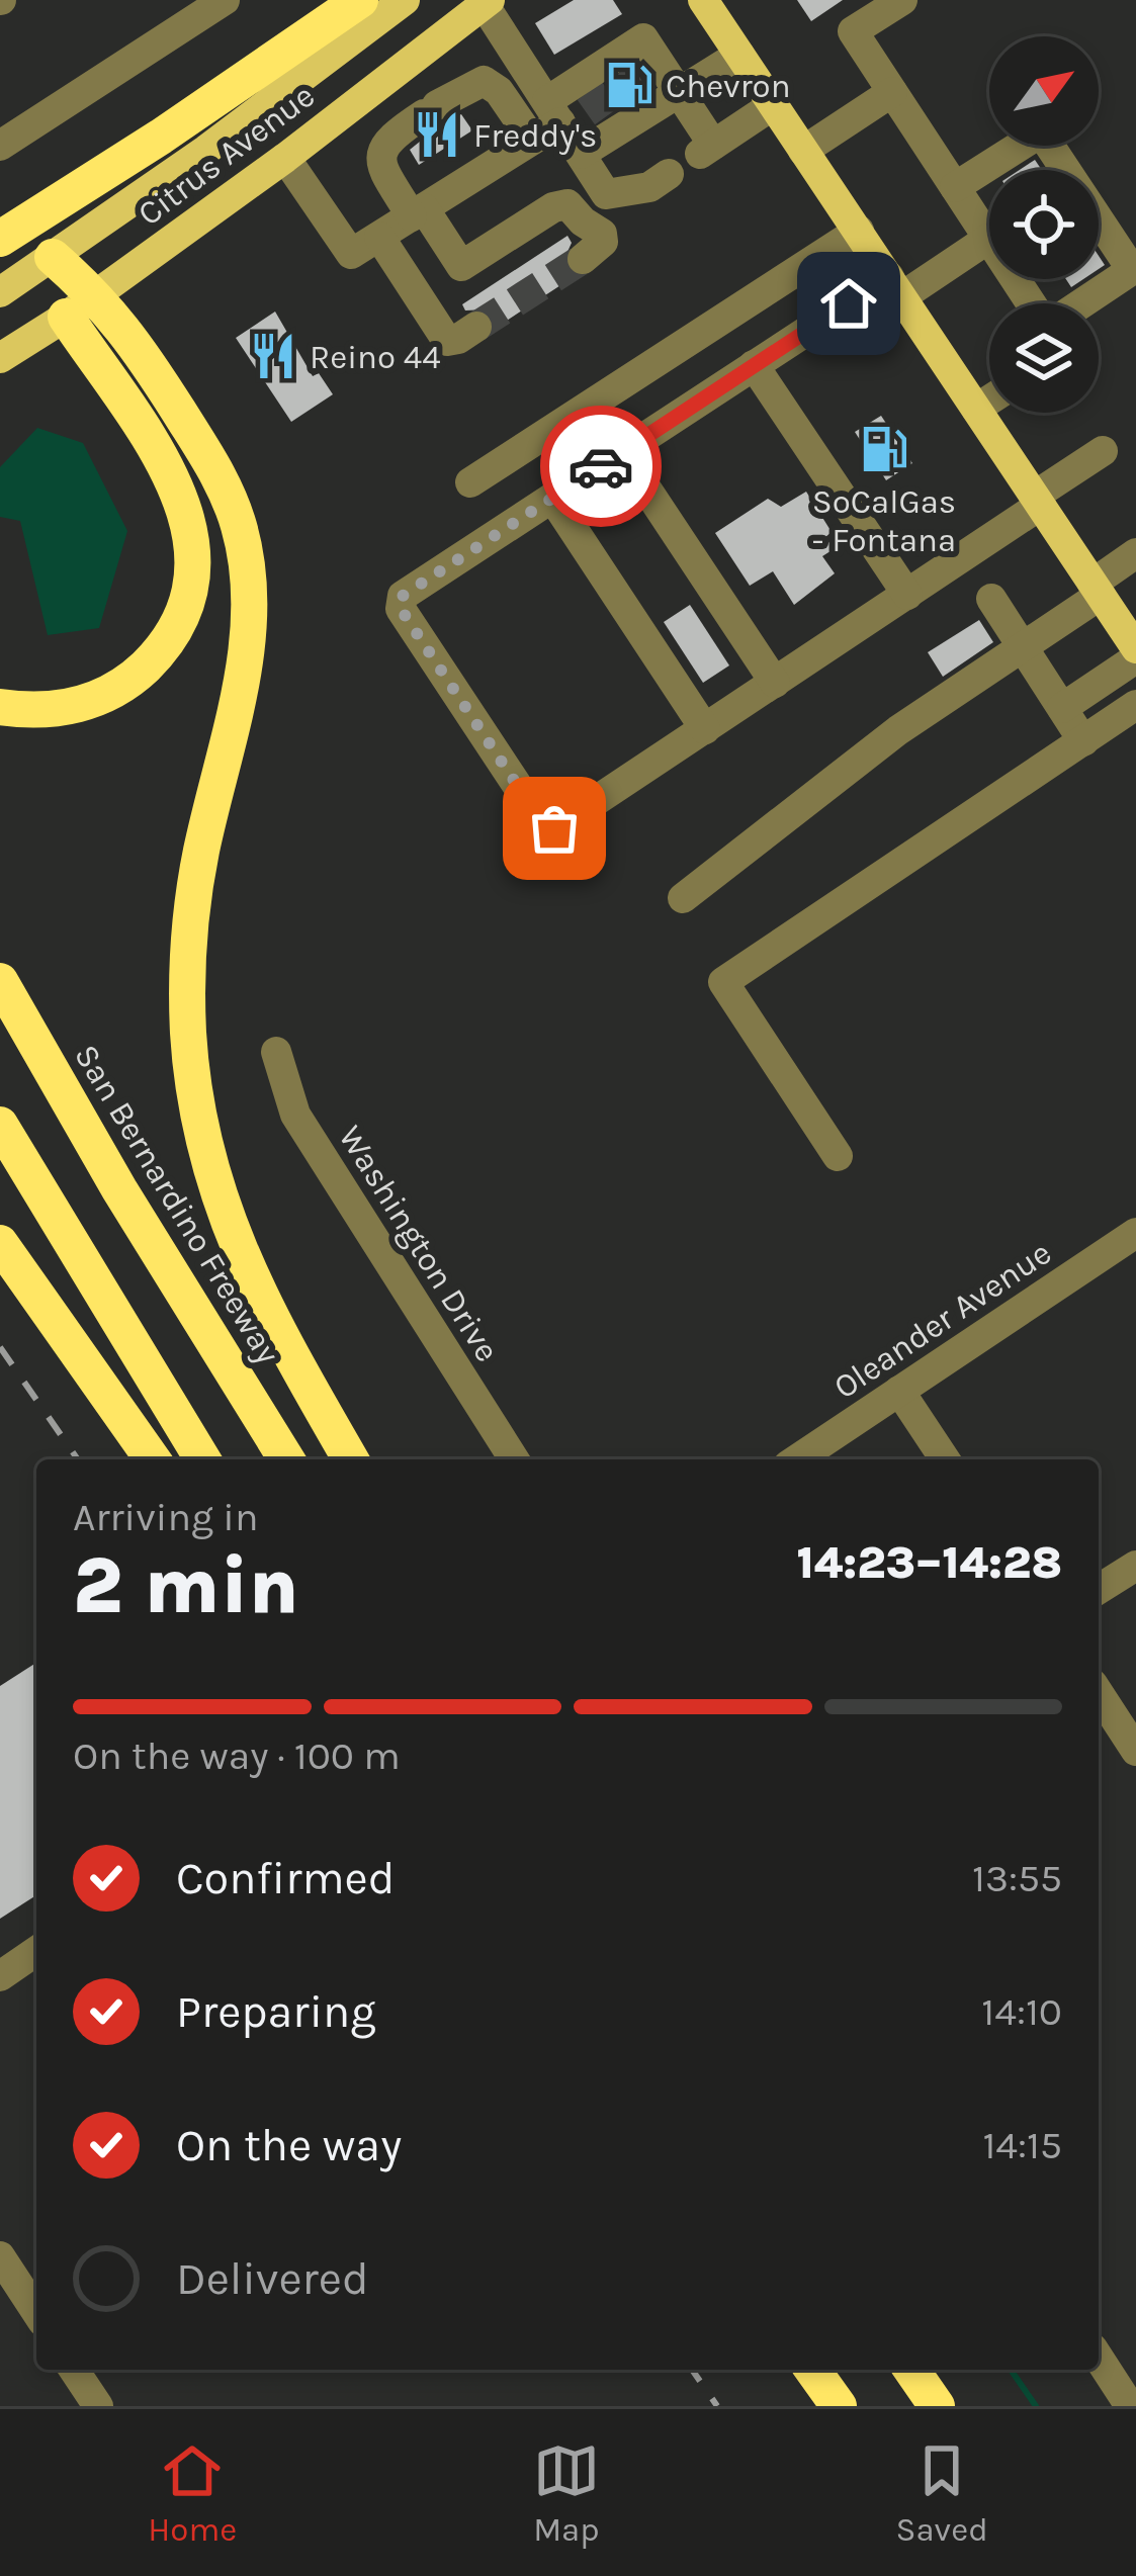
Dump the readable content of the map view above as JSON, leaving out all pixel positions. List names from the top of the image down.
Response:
{
  "streets": {
    "highway": ["San Bernardino Freeway"],
    "main road": ["Citrus Avenue"],
    "street": ["Washington Drive", "Oleander Avenue"]
  },
  "places": {
    "fuel station": ["Chevron", "SoCalGas - Fontana"],
    "restaurant": ["Freddy's", "Reino 44"]
  },
  "north": "top right",
  "page": {
    "heading": ["2 min", "Arriving in", "14:23–14:28"],
    "bar": "On the way · 100 m",
    "list": [
      ["Confirmed", "13:55"],
      ["Preparing", "14:10"],
      ["On the way", "14:15"],
      "Delivered"
    ],
    "tabs": ["Home", "Map", "Saved"]
  }
}
